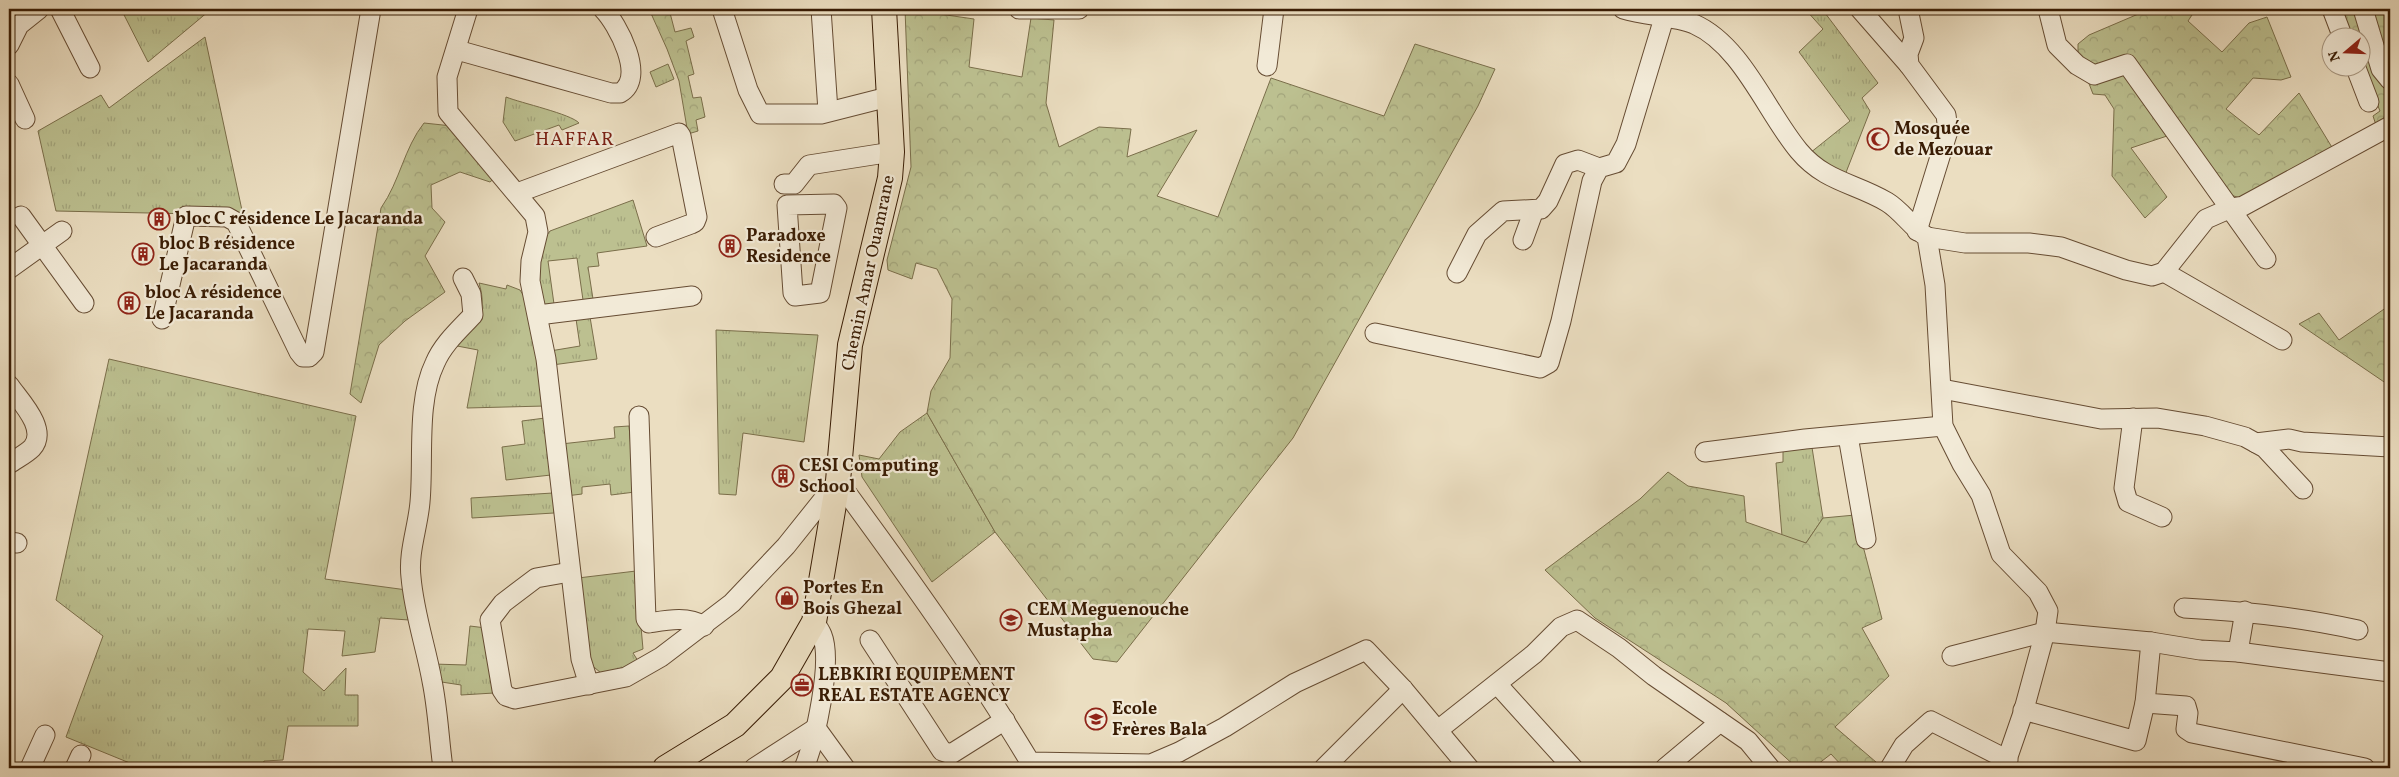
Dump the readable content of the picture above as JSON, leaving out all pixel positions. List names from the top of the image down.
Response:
{
  "streets": {
    "main road": ["Chemin Amar Ouamrane"]
  },
  "districts": ["HAFFAR"],
  "places": {
    "mosque": ["Mosquée de Mezouar"],
    "building": [
      "bloc C résidence Le Jacaranda",
      "Paradoxe Residence",
      "bloc B résidence Le Jacaranda",
      "bloc A résidence Le Jacaranda",
      "CESI Computing School"
    ],
    "shop": ["Portes En Bois Ghezal"],
    "school or university": ["CEM Meguenouche Mustapha", "Ecole Frères Bala"],
    "office": ["LEBKIRI EQUIPEMENT REAL ESTATE AGENCY"]
  },
  "north": "left"
}
